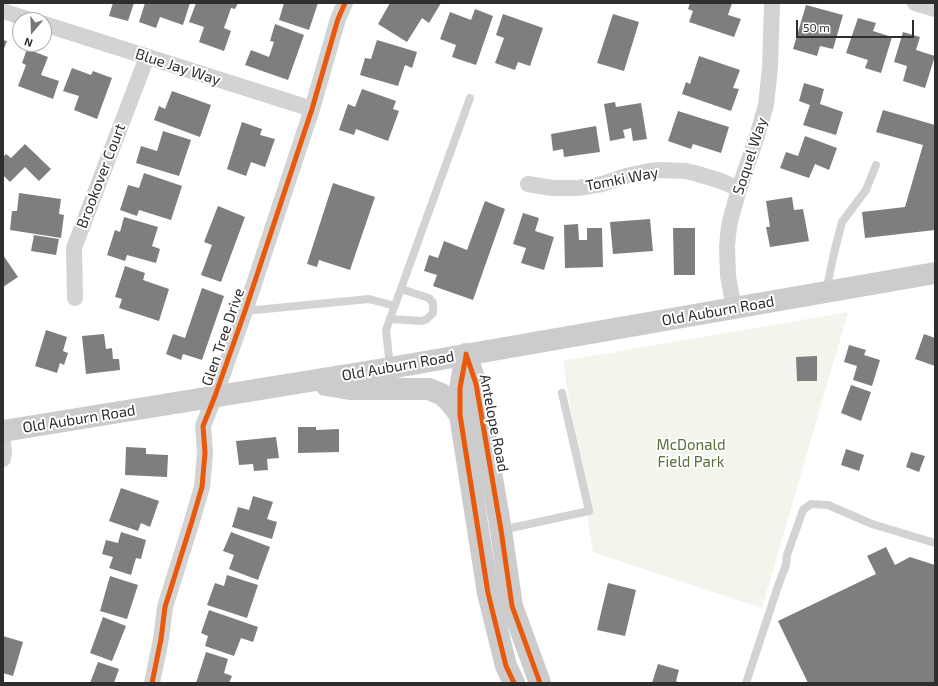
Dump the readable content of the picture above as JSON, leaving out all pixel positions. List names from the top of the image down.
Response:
{
  "streets": {
    "main road": ["Old Auburn Road", "Antelope Road"],
    "street": [
      "Blue Jay Way",
      "Soquel Way",
      "Brookover Court",
      "Tomki Way",
      "Glen Tree Drive"
    ]
  },
  "crossings": [
    ["Blue Jay Way", "Brookover Court"],
    ["Blue Jay Way", "Glen Tree Drive"],
    ["Soquel Way", "Tomki Way"],
    ["Soquel Way", "Old Auburn Road"],
    ["Old Auburn Road", "Glen Tree Drive"],
    ["Old Auburn Road", "Antelope Road"]
  ],
  "parks": ["McDonald Field Park"],
  "scale_bar": "50 m",
  "north": "bottom"
}
